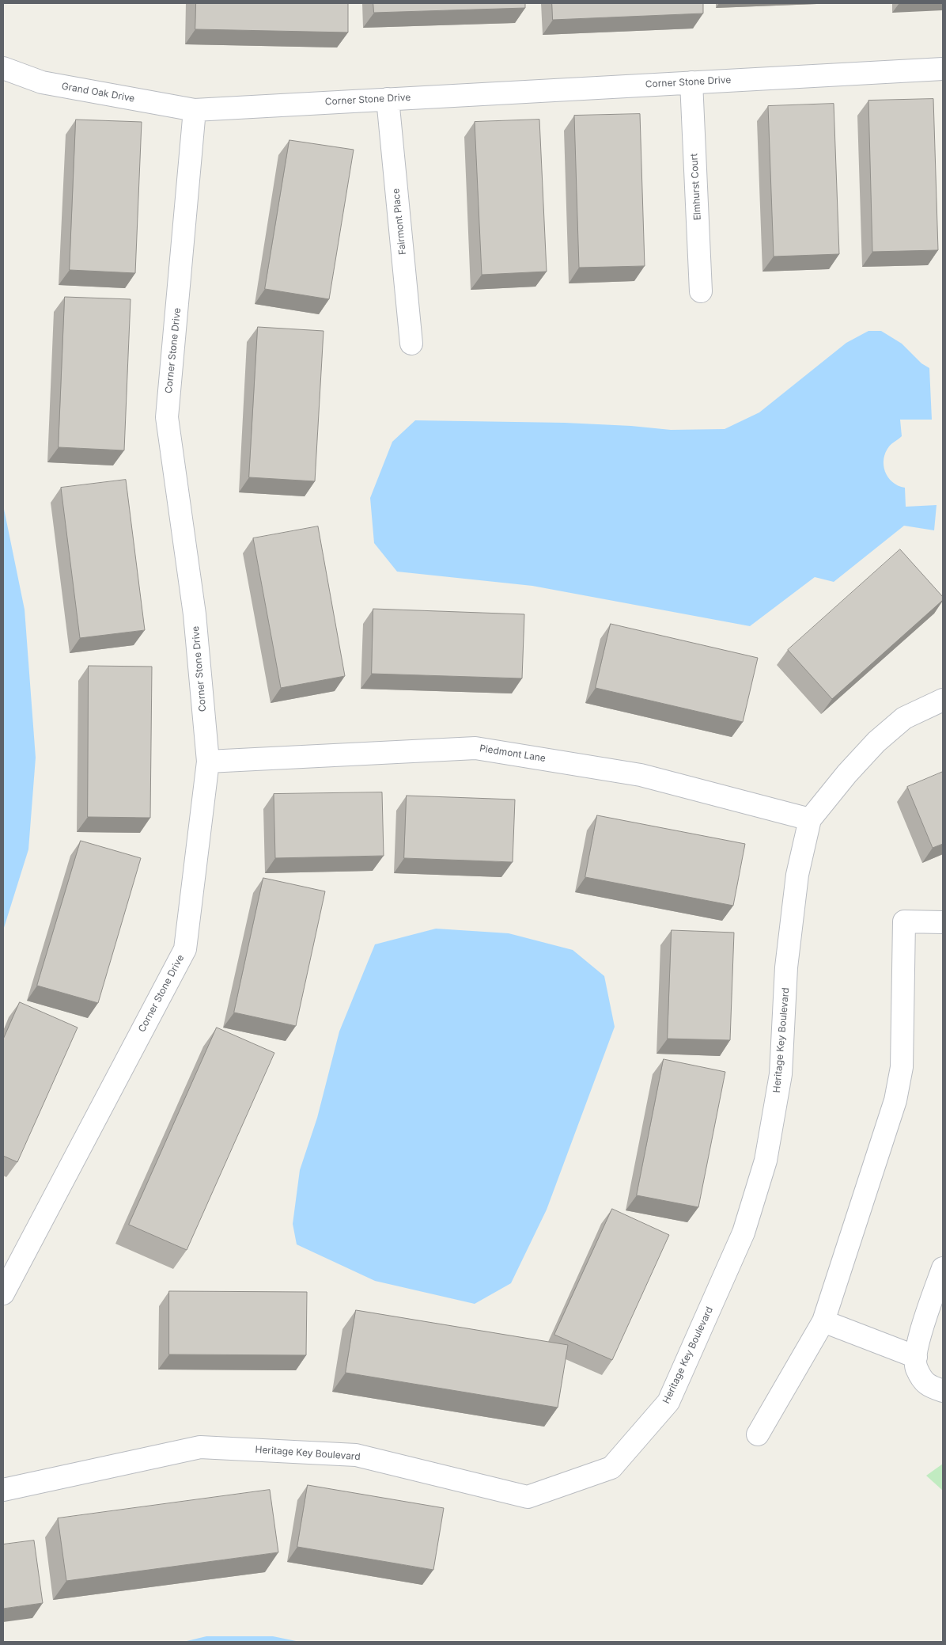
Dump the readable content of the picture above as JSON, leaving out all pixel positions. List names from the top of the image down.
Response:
{
  "streets": {
    "street": [
      "Corner Stone Drive",
      "Grand Oak Drive",
      "Elmhurst Court",
      "Fairmont Place",
      "Piedmont Lane",
      "Heritage Key Boulevard"
    ]
  },
  "crossings": [
    ["Corner Stone Drive", "Grand Oak Drive"],
    ["Corner Stone Drive", "Elmhurst Court"],
    ["Corner Stone Drive", "Fairmont Place"],
    ["Corner Stone Drive", "Piedmont Lane"],
    ["Piedmont Lane", "Heritage Key Boulevard"]
  ]
}
